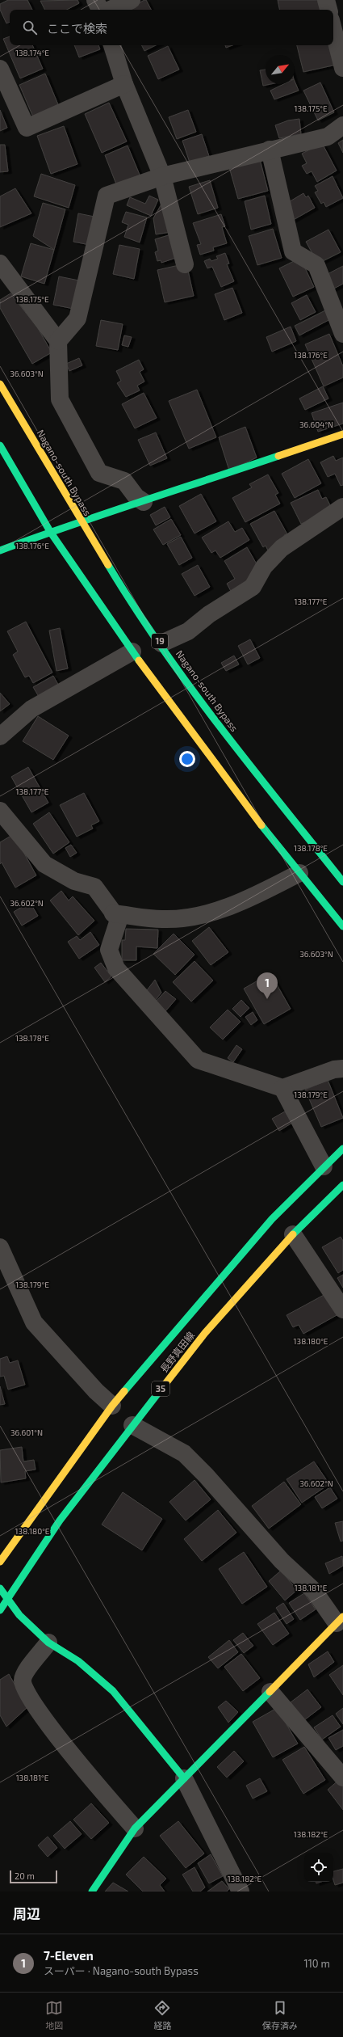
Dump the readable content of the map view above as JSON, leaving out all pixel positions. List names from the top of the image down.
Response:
{
  "streets": {
    "main road": [
      "Nagano-south Bypass",
      "19",
      "長野真田線",
      "35"
    ]
  },
  "scale_bar": "20 m",
  "north": "top right",
  "page": {
    "search": "ここで検索",
    "pins": "1",
    "scale": "20 m",
    "heading": "周辺",
    "list": [
      {
        "mark": "1",
        "name": "7-Eleven",
        "note": "スーパー · Nagano-south Bypass",
        "value": "110 m"
      }
    ],
    "nav": ["地図", "経路", "保存済み"]
  },
  "coordinates": [
    "138.174°E",
    "138.175°E",
    "138.176°E",
    "36.603°N",
    "36.604°N",
    "138.177°E",
    "138.178°E",
    "36.602°N",
    "138.179°E",
    "138.180°E",
    "36.601°N",
    "138.181°E",
    "138.182°E"
  ]
}
